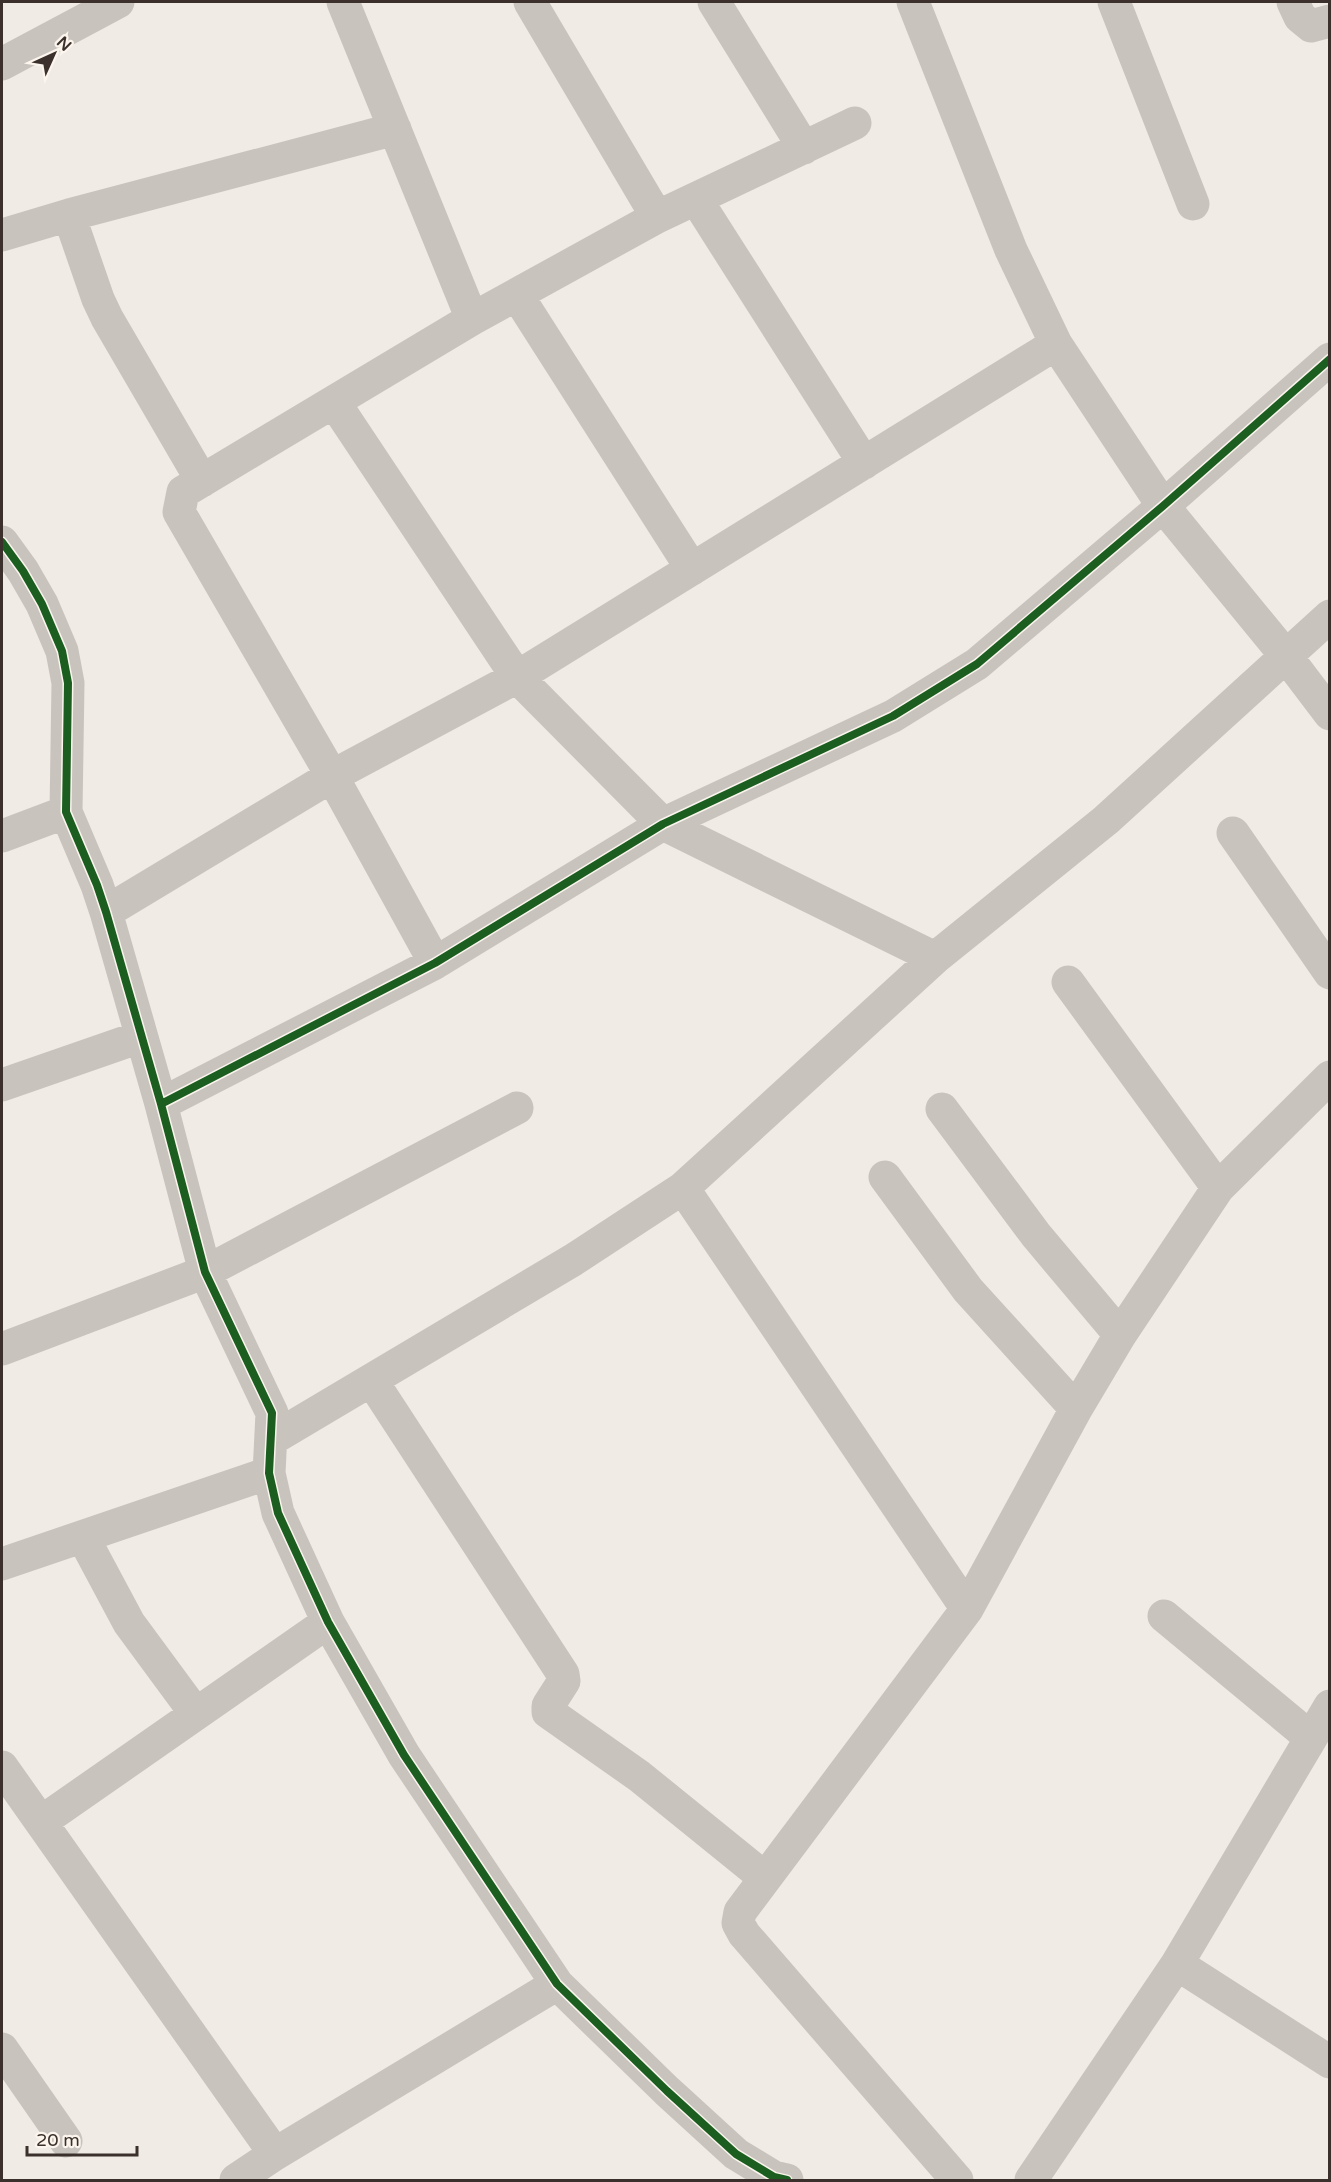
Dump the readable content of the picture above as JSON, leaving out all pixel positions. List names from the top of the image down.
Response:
{
  "scale_bar": "20 m",
  "north": "top right"
}
